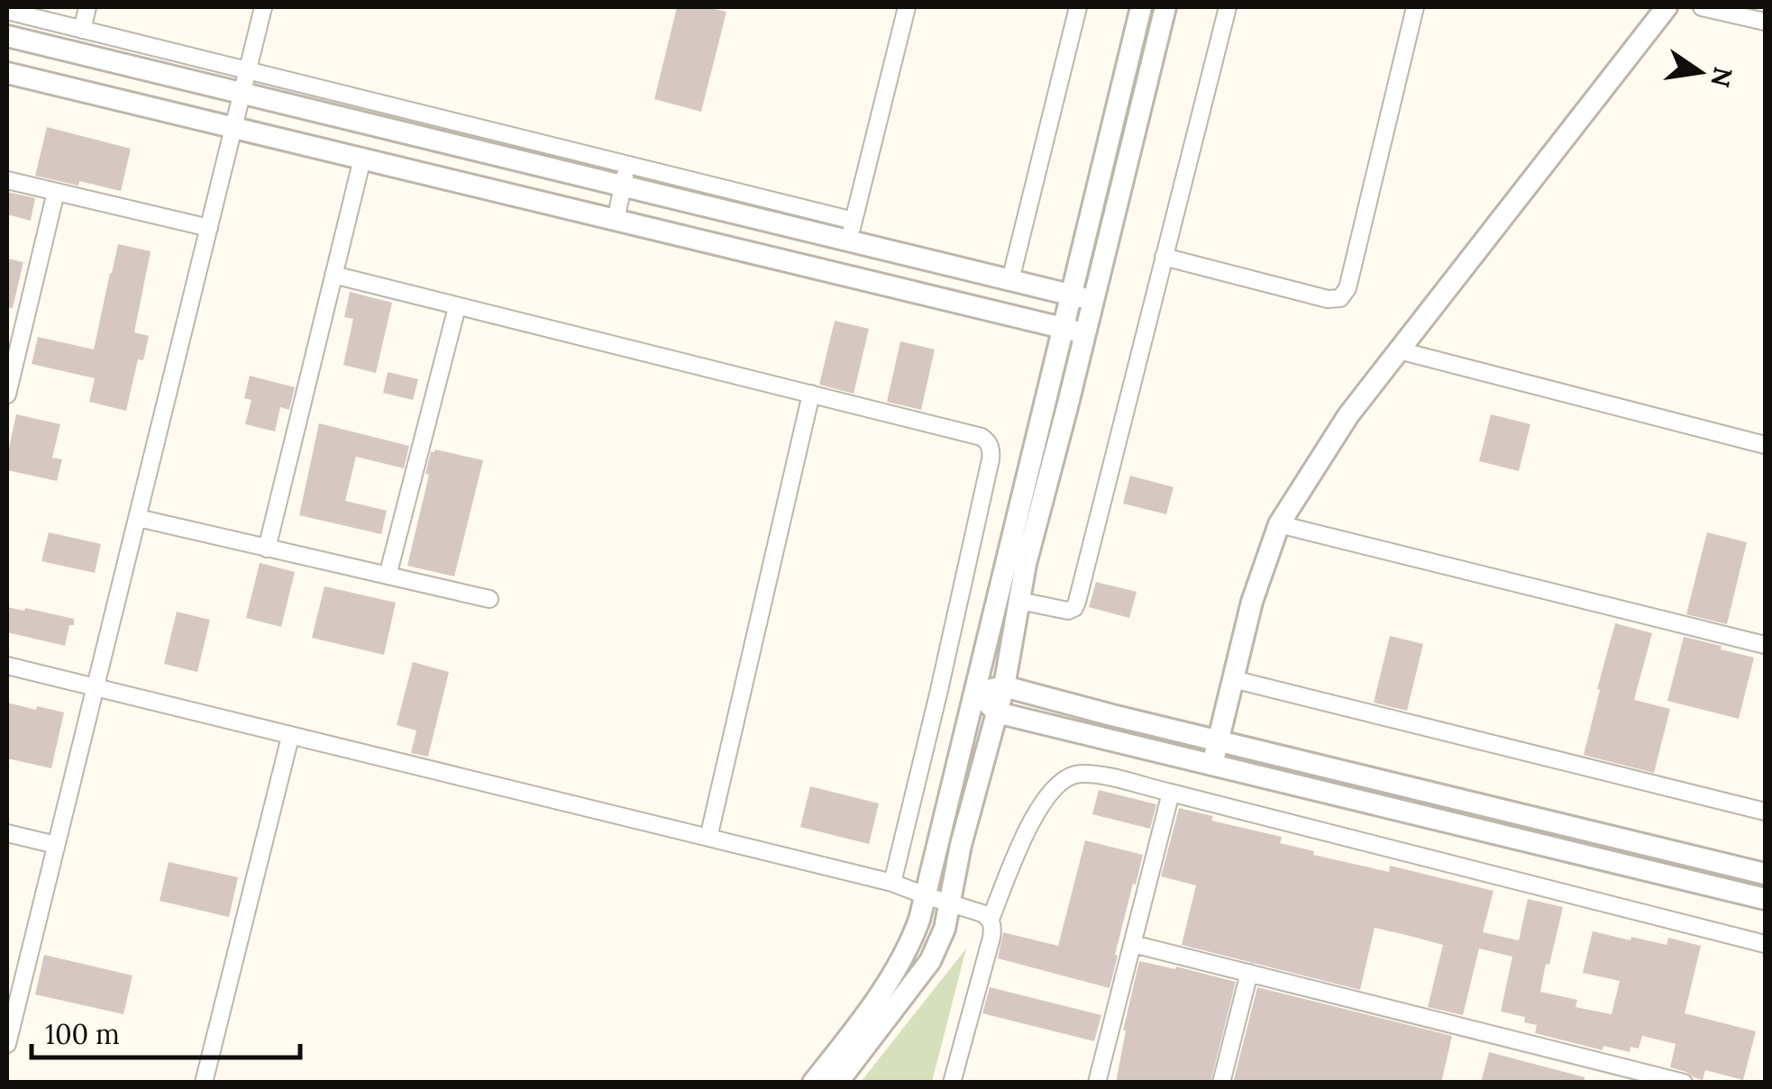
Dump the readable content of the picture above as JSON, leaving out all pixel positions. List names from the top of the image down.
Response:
{
  "scale_bar": "100 m",
  "north": "right"
}
